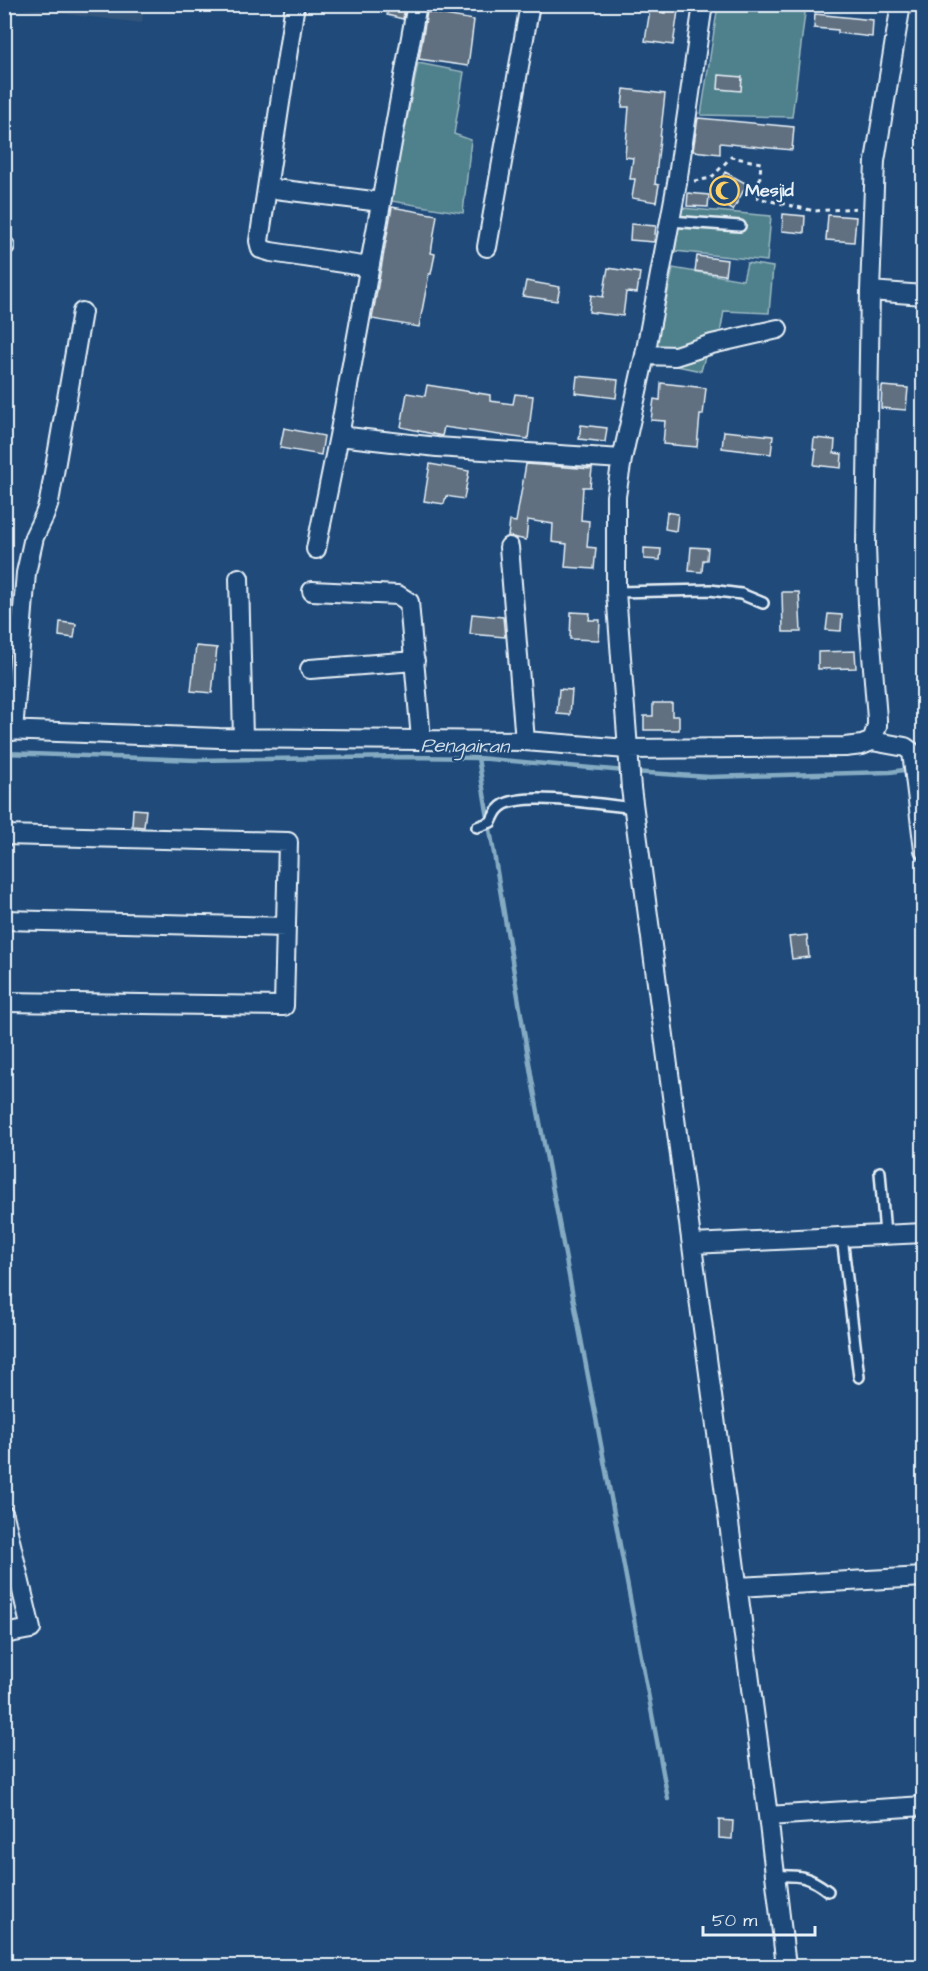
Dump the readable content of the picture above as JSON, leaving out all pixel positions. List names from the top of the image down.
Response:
{
  "water": ["Pengairan"],
  "places": {
    "mosque": ["Mesjid"]
  },
  "scale_bar": "50 m"
}
